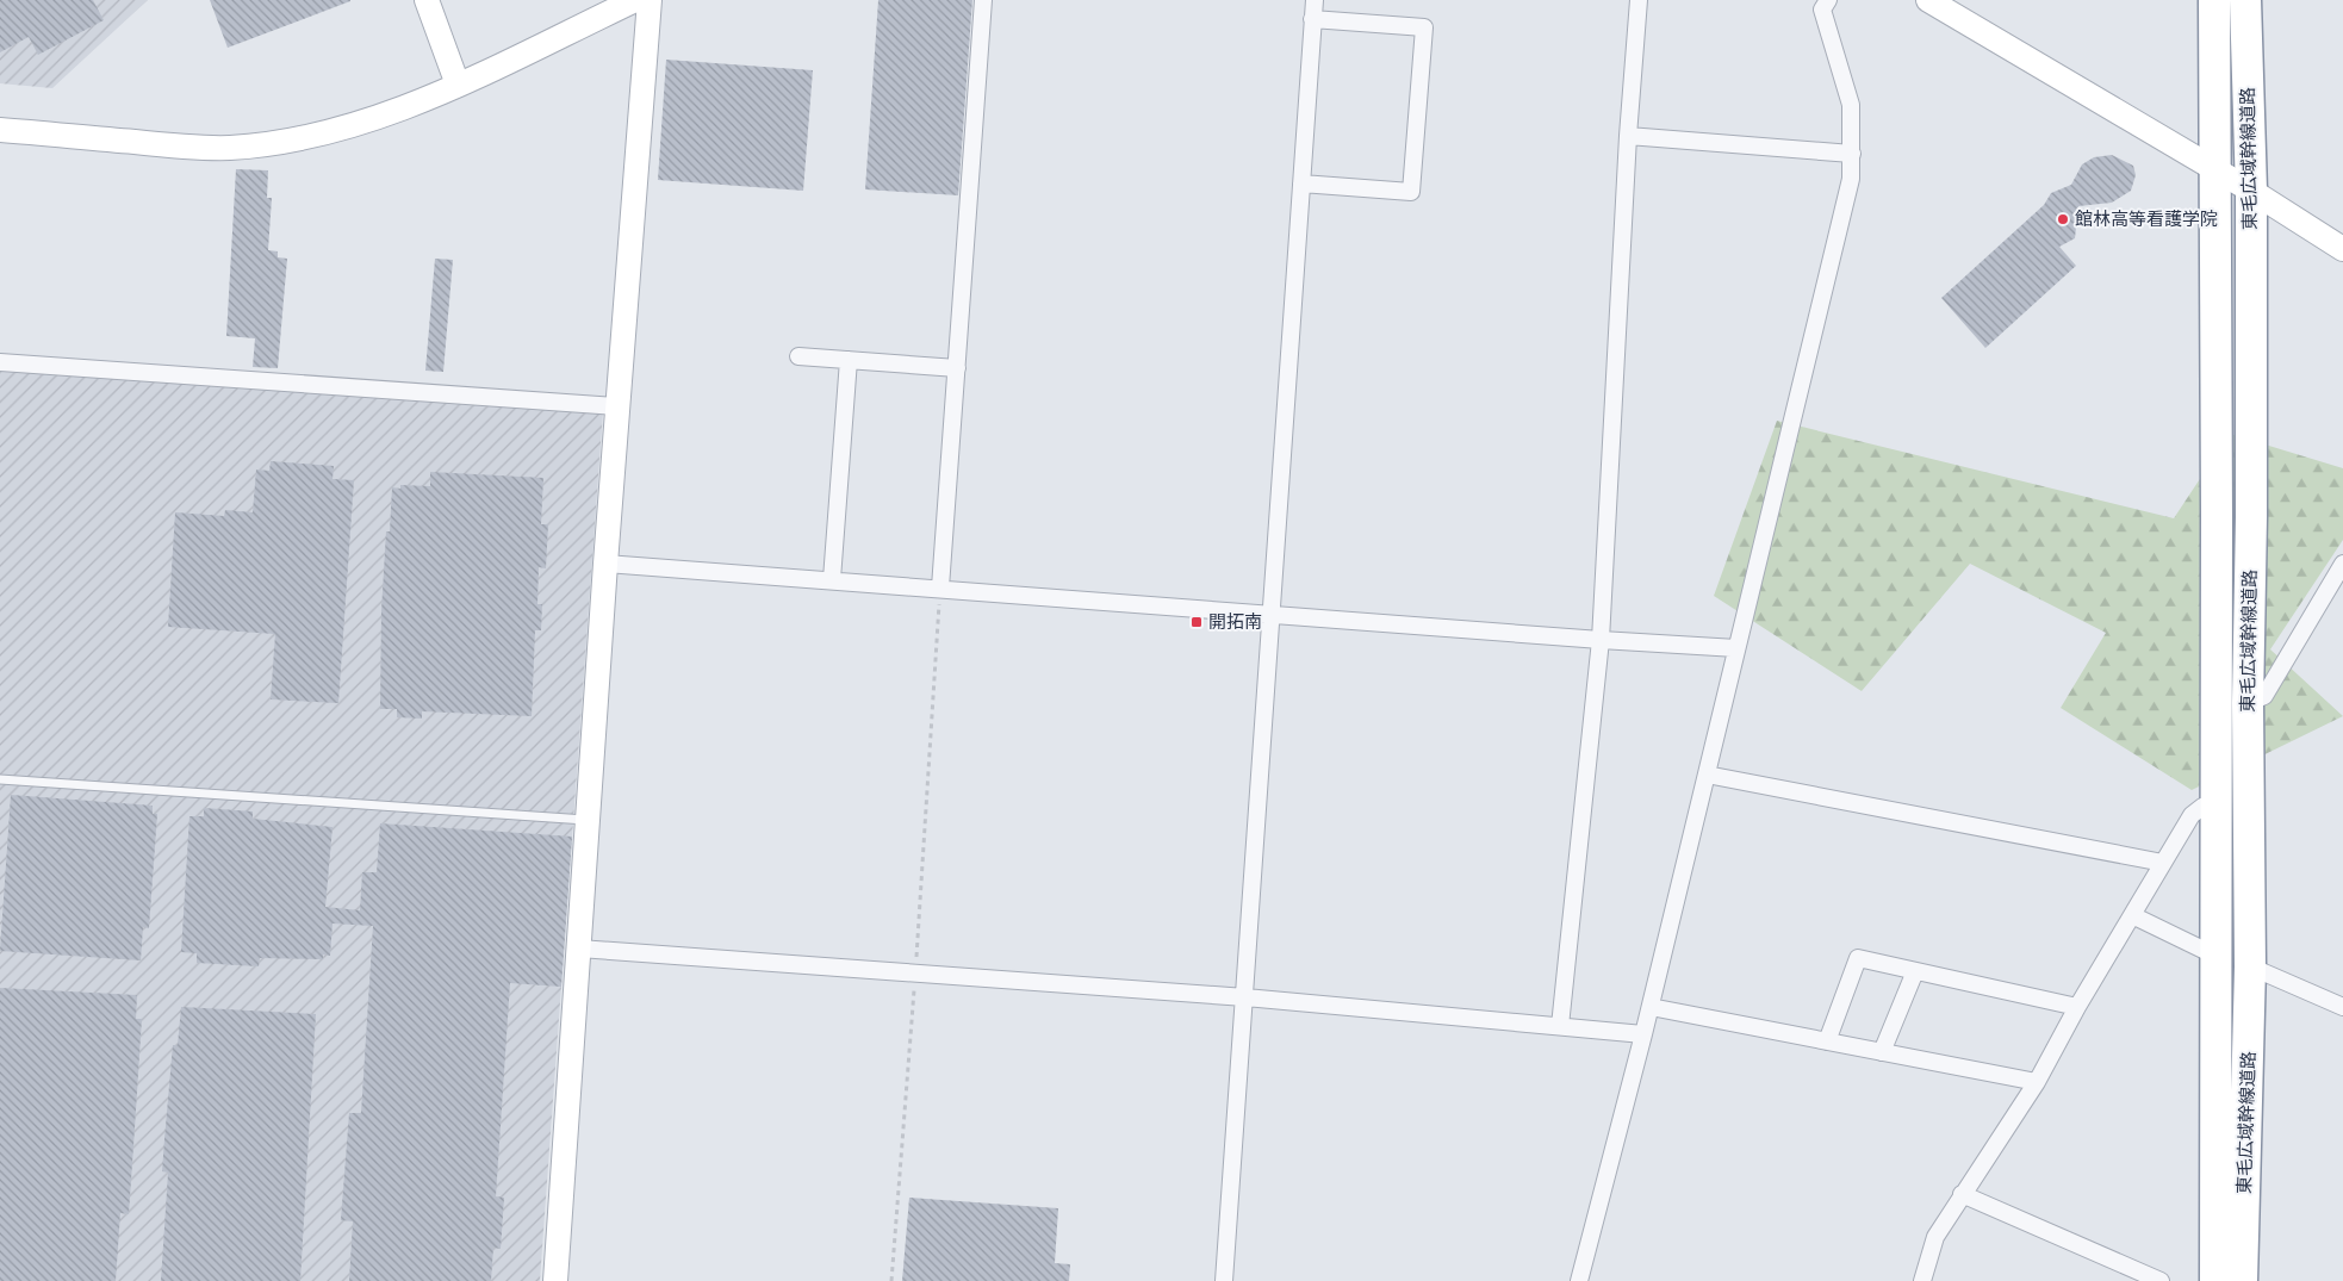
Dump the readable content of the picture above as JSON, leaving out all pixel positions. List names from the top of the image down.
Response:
{
  "streets": {
    "highway": ["東毛広域幹線道路"]
  },
  "places": {
    "other": ["館林高等看護学院"],
    "transit": ["開拓南"]
  }
}
